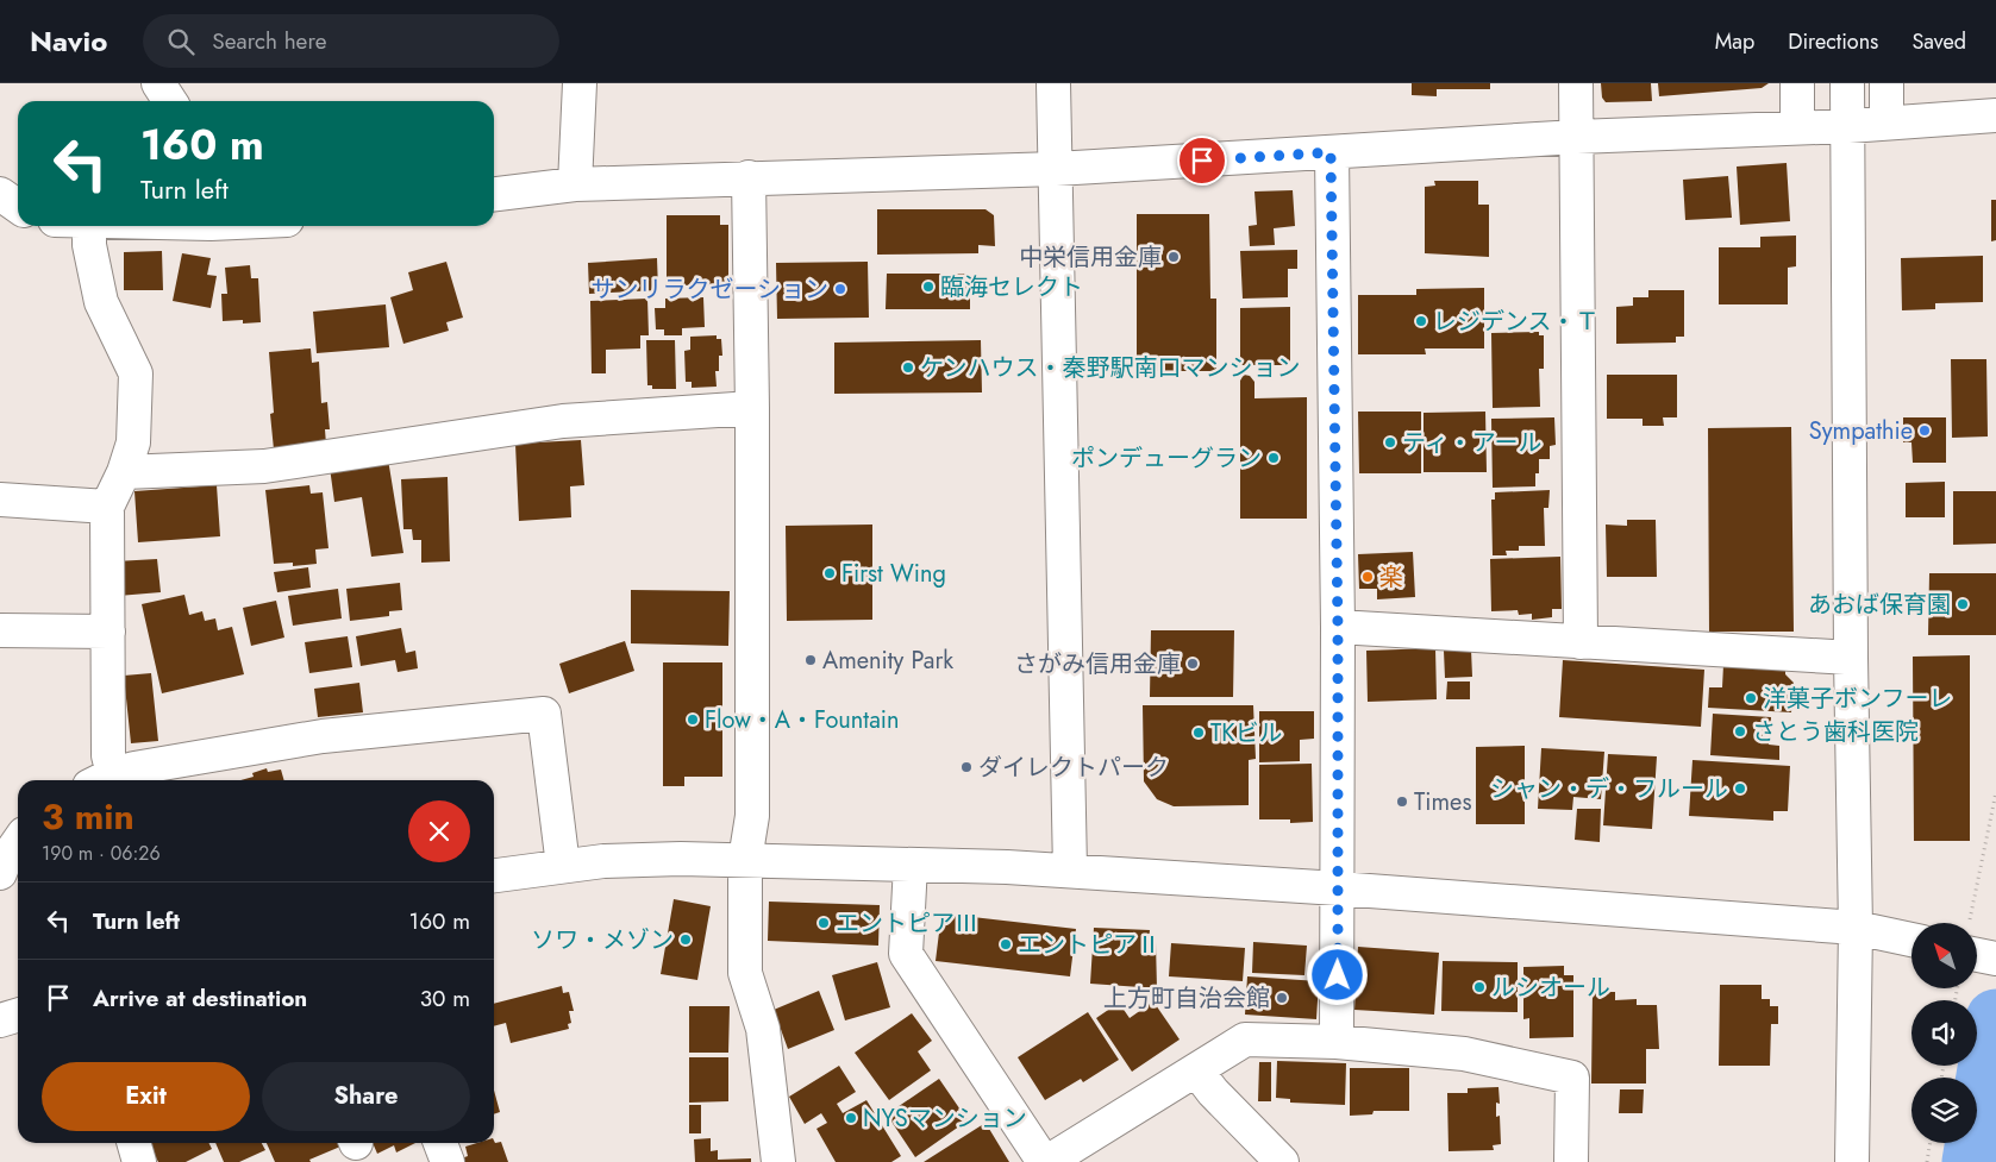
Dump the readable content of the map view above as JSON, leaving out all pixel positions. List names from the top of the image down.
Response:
{
  "places": [
    "中栄信用金庫",
    "臨海セレクト",
    "サンリラクゼーション",
    "レジデンス・Ｔ",
    "ケンハウス・秦野駅南口マンション",
    "Sympathie",
    "ティ・アール",
    "ポンデューグラン",
    "First Wing",
    "楽",
    "あおば保育園",
    "Amenity Park",
    "さがみ信用金庫",
    "洋菓子ボンフーレ",
    "Flow・A・Fountain",
    "さとう歯科医院",
    "TKビル",
    "ダイレクトパーク",
    "シャン・デ・フルール",
    "Times",
    "エントピアⅢ",
    "ソワ・メゾン",
    "エントピアⅡ",
    "ルシオール",
    "上方町自治会館",
    "NYSマンション"
  ],
  "north": "top left",
  "page": {
    "header": "Navio",
    "search": "Search here",
    "nav": ["Map", "Directions", "Saved"],
    "turn": ["160 m", "Turn left"],
    "heading": ["3 min", "190 m · 06:26"],
    "list": [
      {
        "name": "Turn left",
        "value": "160 m"
      },
      {
        "name": "Arrive at destination",
        "value": "30 m"
      }
    ],
    "buttons": ["Exit", "Share"]
  }
}
